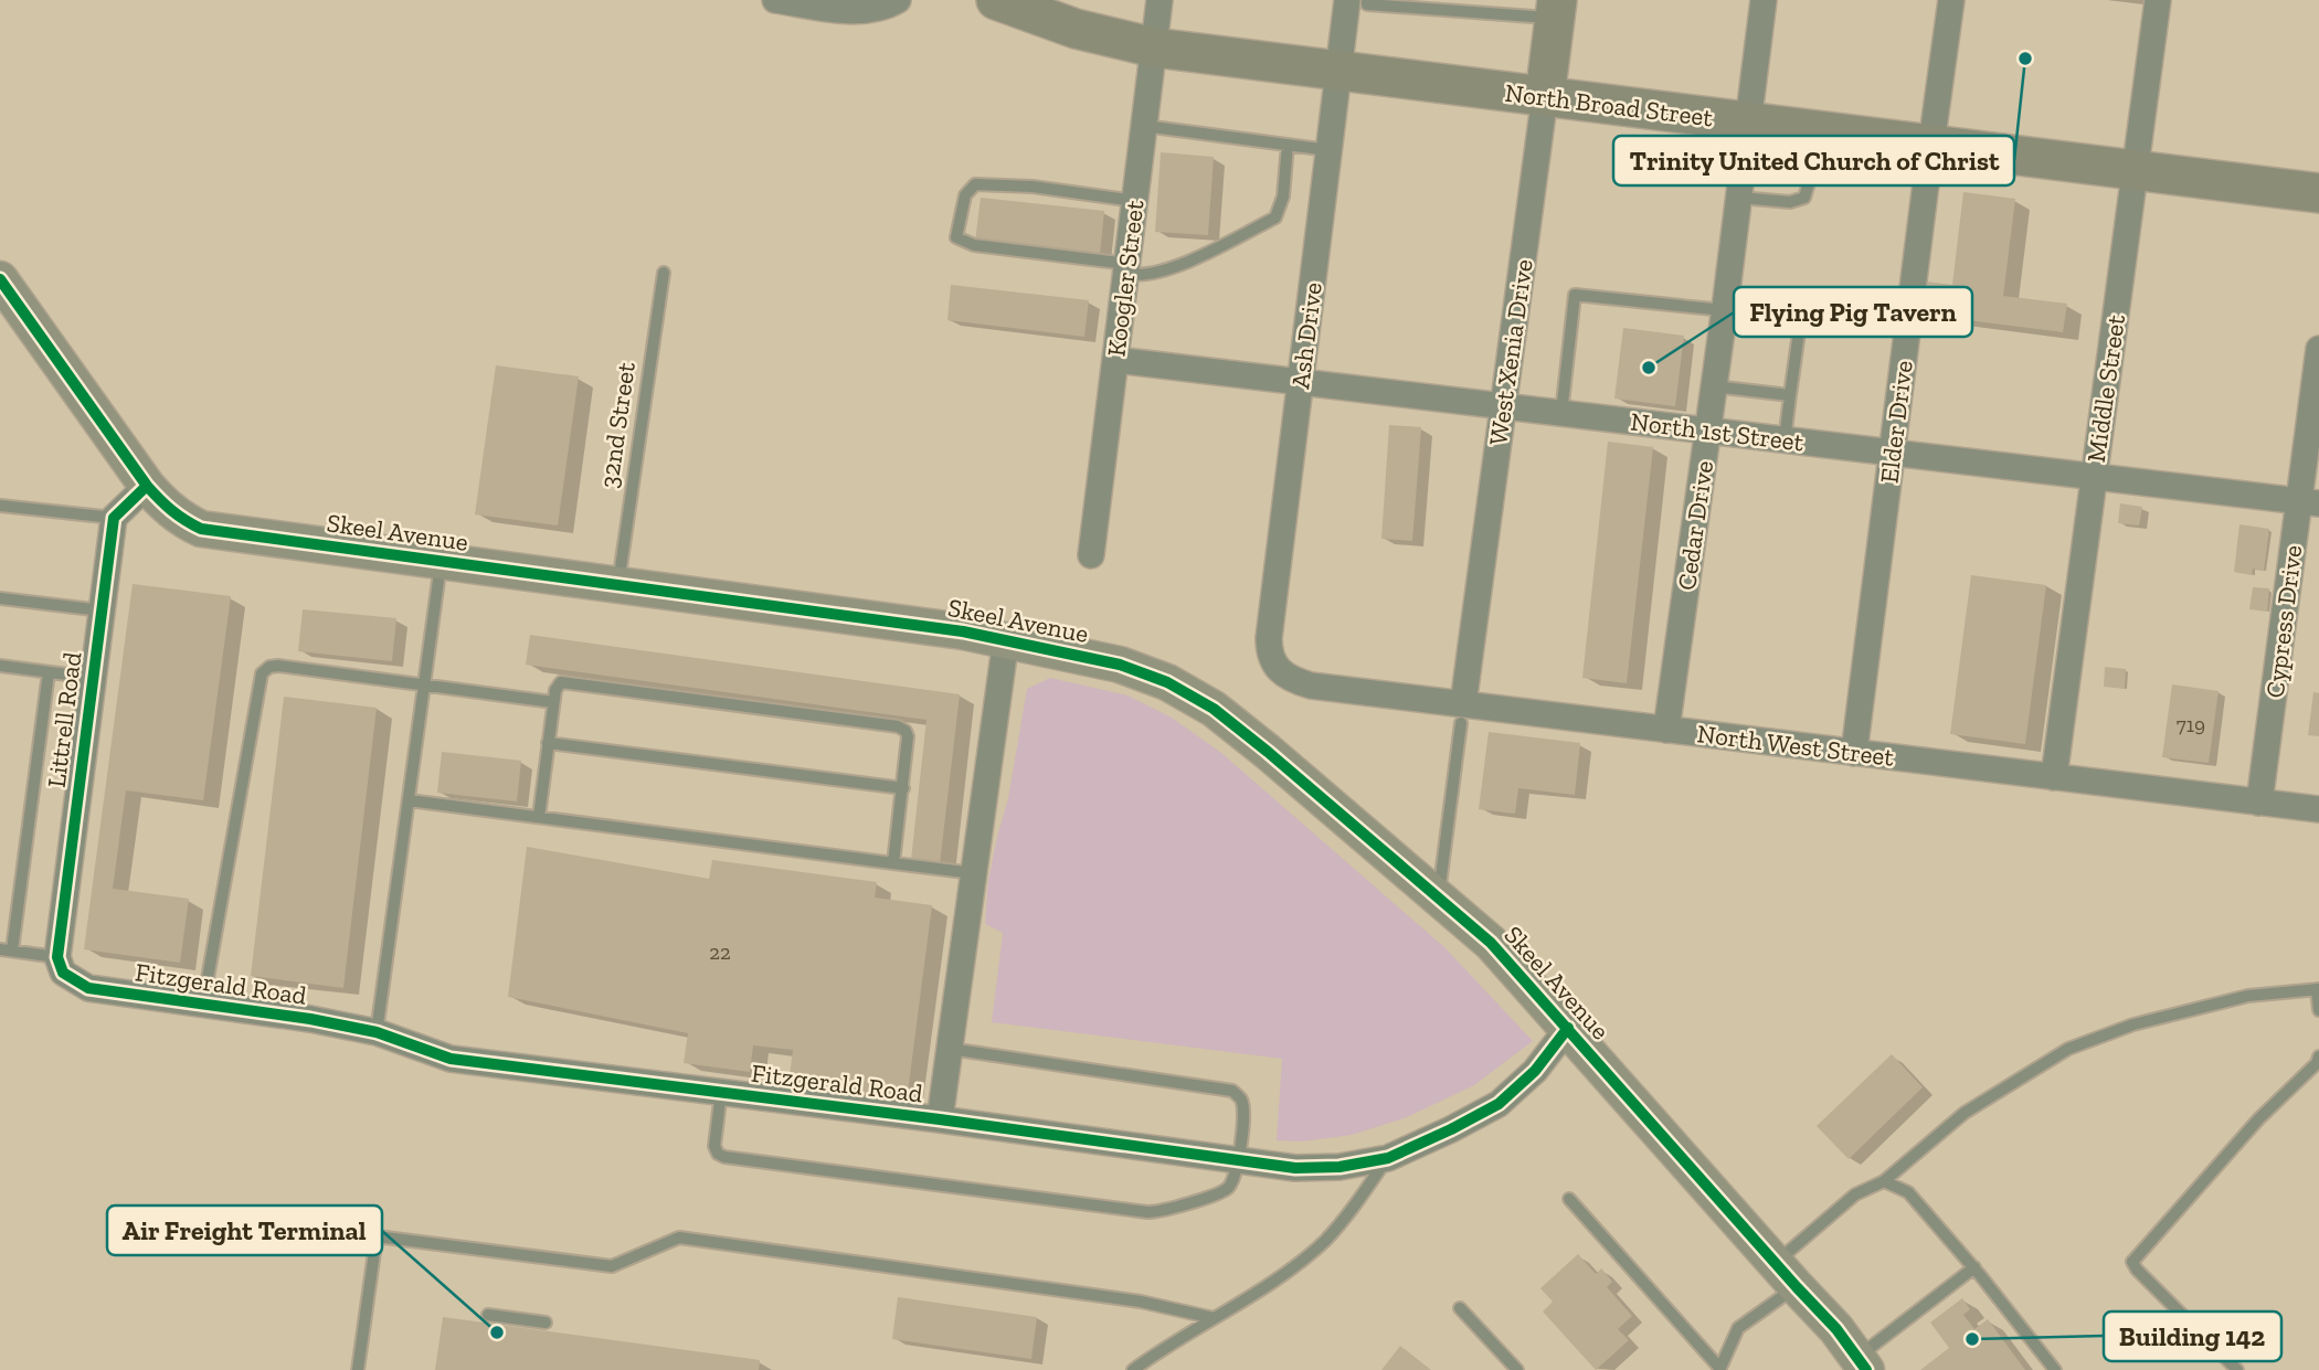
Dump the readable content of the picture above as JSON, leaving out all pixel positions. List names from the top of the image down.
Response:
{
  "streets": {
    "main road": ["North Broad Street", "West Xenia Drive"],
    "street": [
      "Koogler Street",
      "Ash Drive",
      "Middle Street",
      "Elder Drive",
      "North 1st Street",
      "Cedar Drive",
      "Skeel Avenue",
      "Cypress Drive",
      "Littrell Road",
      "North West Street",
      "Fitzgerald Road"
    ],
    "lane": ["32nd Street"]
  },
  "crossings": [
    ["North Broad Street", "Koogler Street"],
    ["North Broad Street", "Ash Drive"],
    ["North Broad Street", "West Xenia Drive"],
    ["North Broad Street", "Middle Street"],
    ["North Broad Street", "Elder Drive"],
    ["North Broad Street", "Cedar Drive"],
    ["Koogler Street", "North 1st Street"],
    ["Ash Drive", "North 1st Street"],
    ["Ash Drive", "North West Street"],
    ["West Xenia Drive", "North 1st Street"],
    ["West Xenia Drive", "North West Street"],
    ["Middle Street", "North 1st Street"],
    ["Middle Street", "North West Street"],
    ["Elder Drive", "North 1st Street"],
    ["Elder Drive", "North West Street"],
    ["32nd Street", "Skeel Avenue"],
    ["North 1st Street", "Cedar Drive"],
    ["North 1st Street", "Cypress Drive"],
    ["Cedar Drive", "North West Street"],
    ["Skeel Avenue", "Fitzgerald Road"],
    ["Cypress Drive", "North West Street"],
    ["Littrell Road", "Fitzgerald Road"]
  ],
  "places": [
    "Trinity United Church of Christ",
    "Flying Pig Tavern",
    "Air Freight Terminal",
    "Building 142"
  ],
  "house_numbers": ["719", "22"]
}
